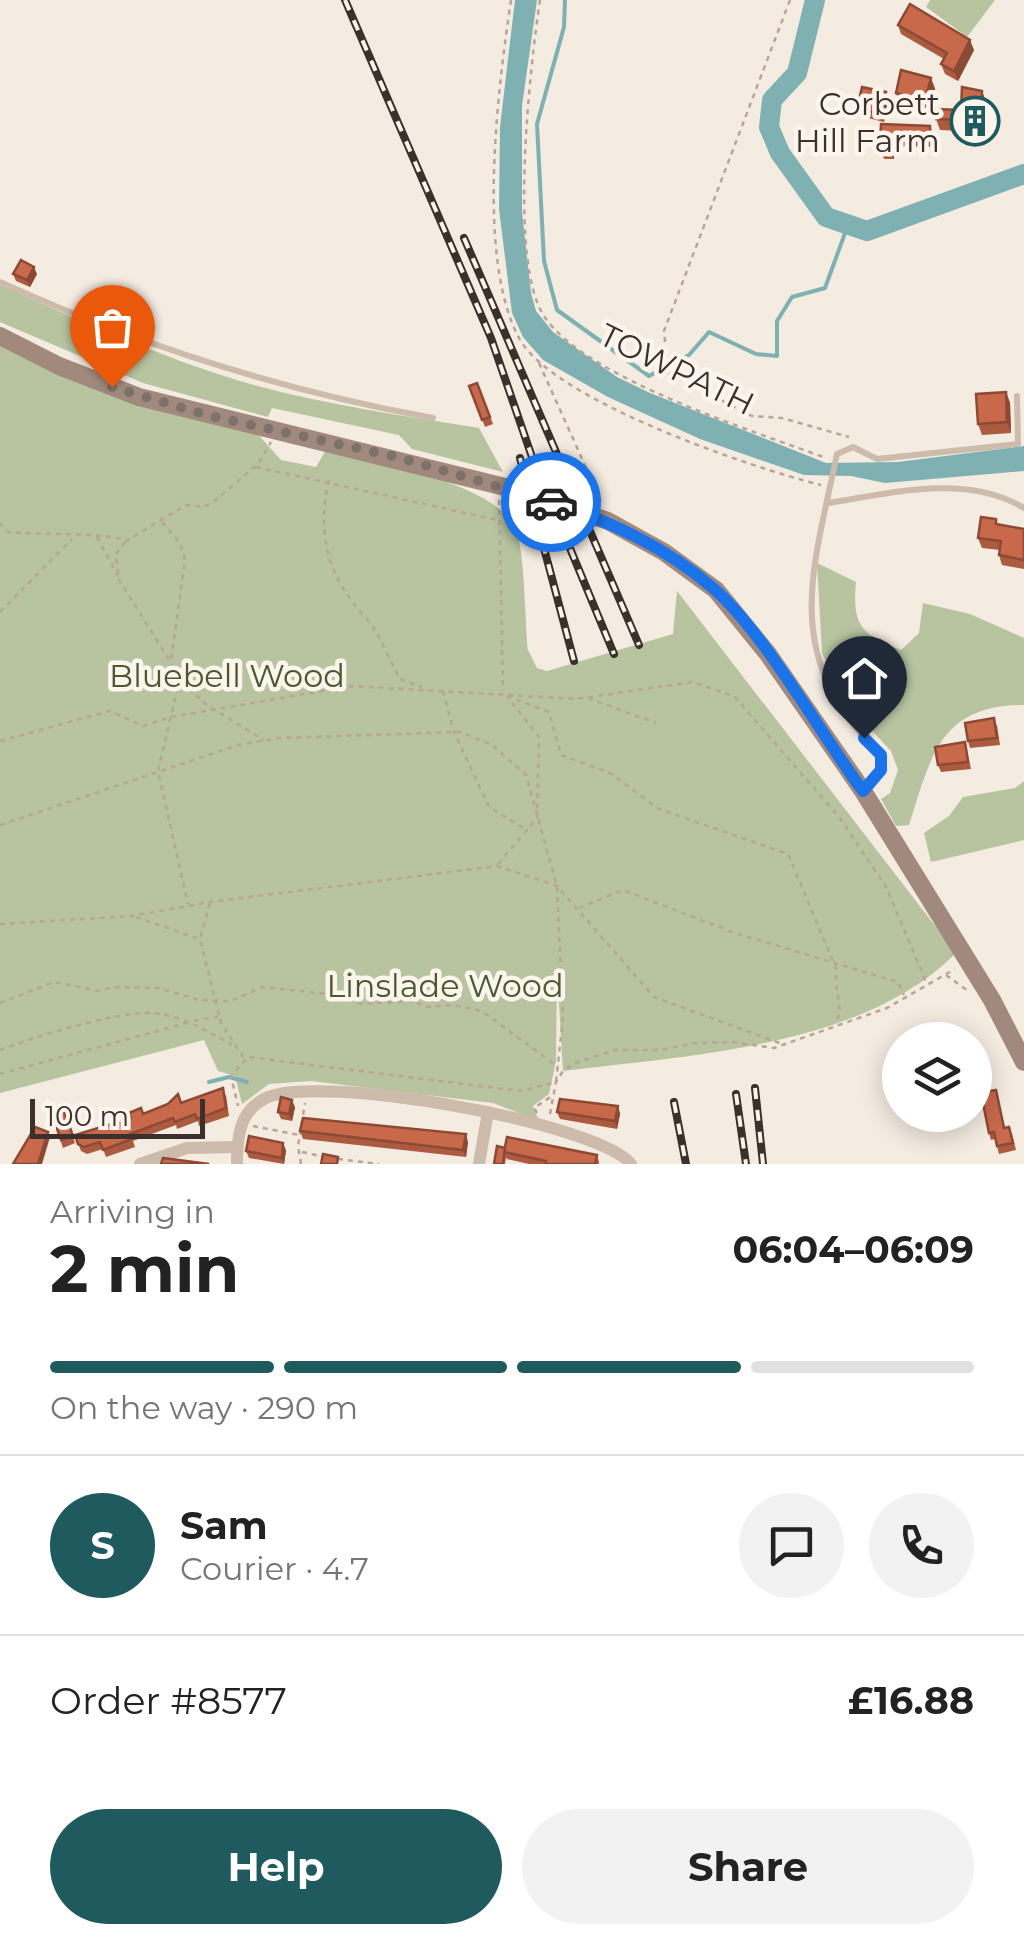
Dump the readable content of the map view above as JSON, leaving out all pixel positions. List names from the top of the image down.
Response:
{
  "streets": {
    "path": ["TOWPATH"]
  },
  "parks": ["Bluebell Wood", "Linslade Wood"],
  "places": {
    "building": ["Corbett Hill Farm"]
  },
  "scale_bar": "100 m",
  "page": {
    "scale": "100 m",
    "heading": ["2 min", "Arriving in", "06:04–06:09"],
    "panel": [
      "Sam",
      "Courier · 4.7",
      "Order #8577",
      "£16.88"
    ],
    "bar": "On the way · 290 m",
    "round": "S",
    "buttons": ["Help", "Share"]
  }
}
